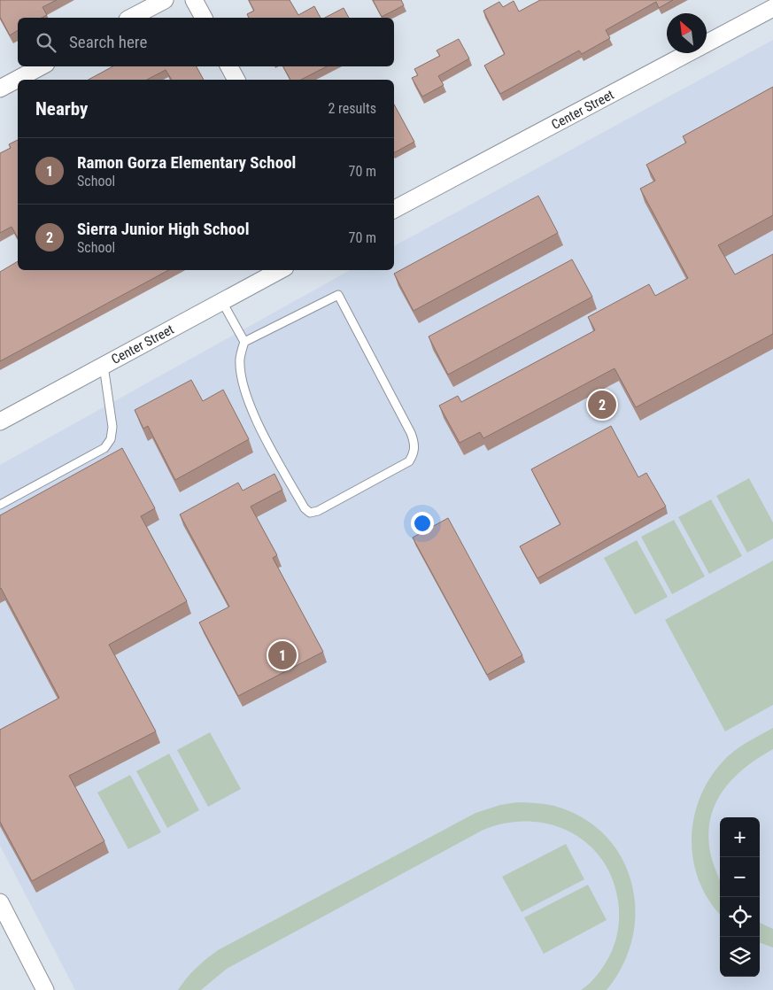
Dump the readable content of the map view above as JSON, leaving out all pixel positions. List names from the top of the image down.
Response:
{
  "streets": {
    "street": ["Center Street"]
  },
  "north": "top left",
  "page": {
    "search": "Search here",
    "heading": ["Nearby", "2 results"],
    "list": [
      {
        "mark": "1",
        "name": "Ramon Gorza Elementary School",
        "note": "School",
        "value": "70 m"
      },
      {
        "mark": "2",
        "name": "Sierra Junior High School",
        "note": "School",
        "value": "70 m"
      }
    ],
    "pins": ["2", "1"],
    "map_buttons": ["+", "−"]
  }
}
